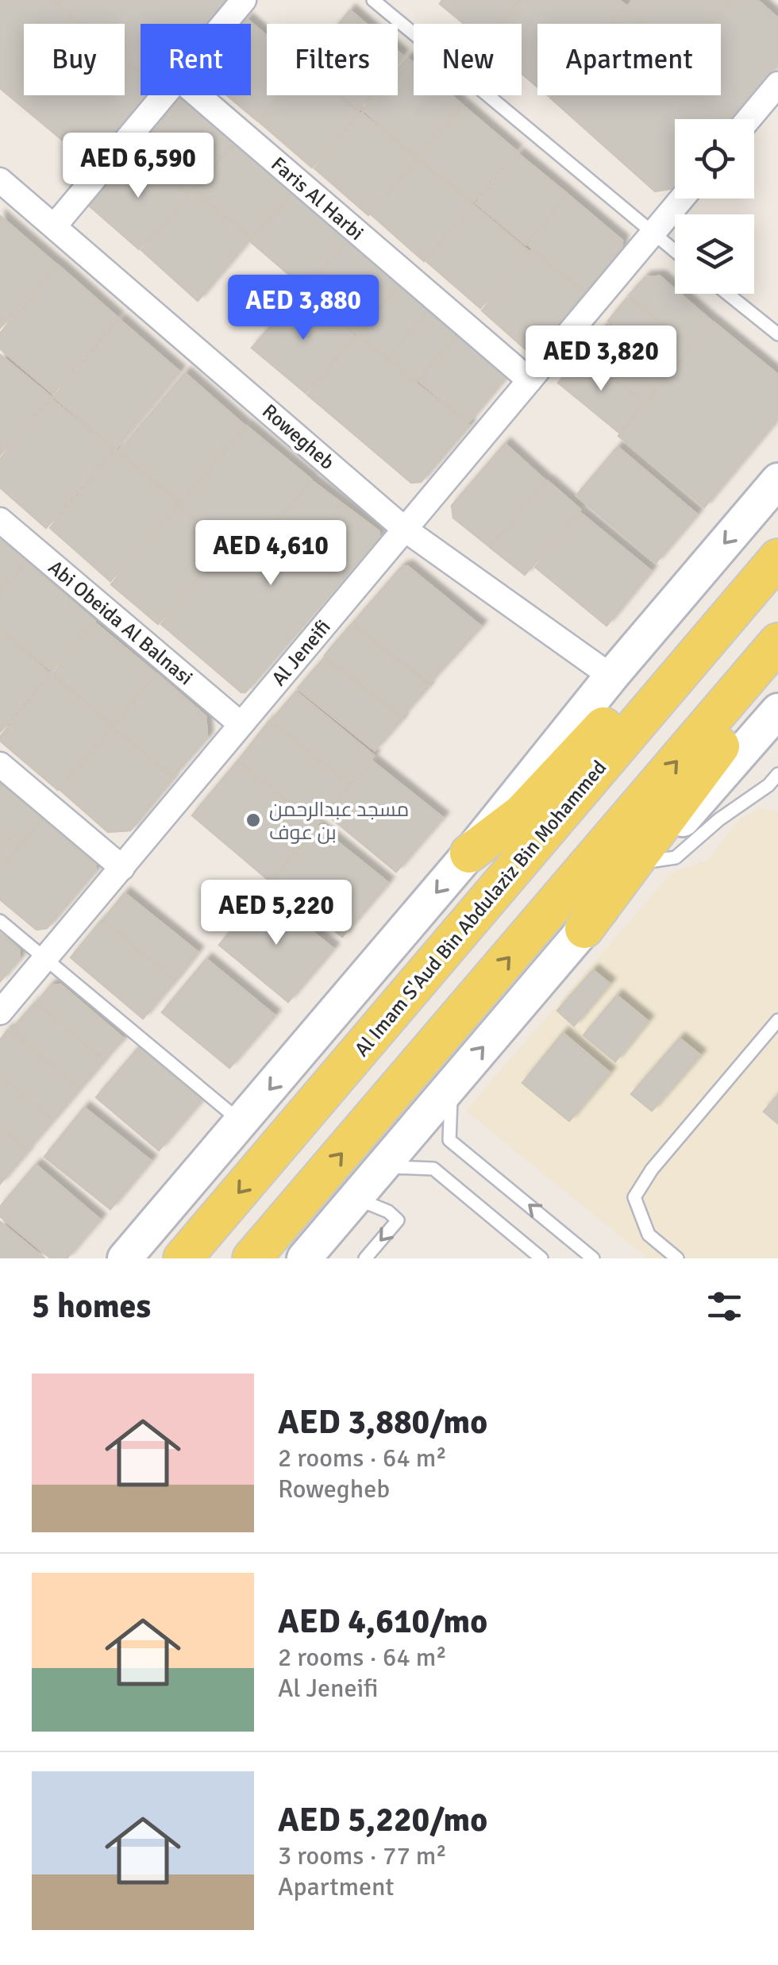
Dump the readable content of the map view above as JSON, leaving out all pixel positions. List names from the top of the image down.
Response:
{
  "streets": {
    "main road": ["Al Imam S'Aud Bin Abdulaziz Bin Mohammed"],
    "street": [
      "Faris Al Harbi",
      "Rowegheb",
      "Abi Obeida Al Balnasi",
      "Al Jeneifi"
    ]
  },
  "crossings": [
    ["Faris Al Harbi", "Al Jeneifi"],
    ["Rowegheb", "Al Jeneifi"],
    ["Abi Obeida Al Balnasi", "Al Jeneifi"]
  ],
  "places": ["مسجد عبدالرحمن بن عوف"],
  "page": {
    "chip": [
      "Buy",
      "Rent",
      "Filters",
      "New",
      "Apartment"
    ],
    "price": [
      "AED 6,590",
      "AED 3,880",
      "AED 3,820",
      "AED 4,610",
      "AED 5,220"
    ],
    "heading": "5 homes",
    "list": [
      {
        "name": "AED 3,880/mo",
        "note": "2 rooms · 64 m² · Rowegheb"
      },
      {
        "name": "AED 4,610/mo",
        "note": "2 rooms · 64 m² · Al Jeneifi"
      },
      {
        "name": "AED 5,220/mo",
        "note": "3 rooms · 77 m² · Apartment"
      }
    ]
  }
}
